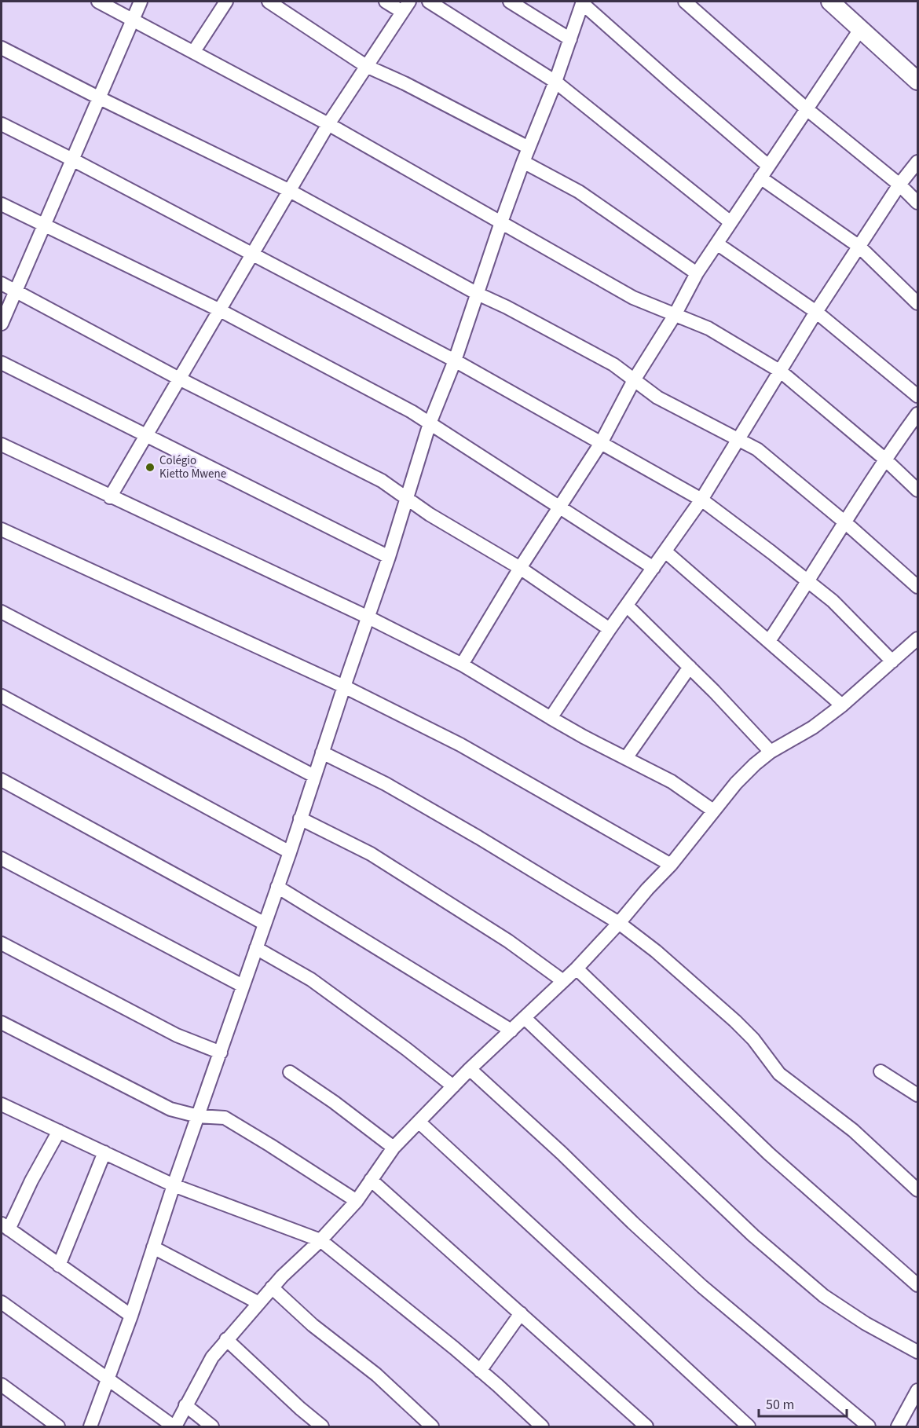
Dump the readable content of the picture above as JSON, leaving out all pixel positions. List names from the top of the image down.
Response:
{
  "places": ["Colégio Kietto Mwene"],
  "scale_bar": "50 m"
}
